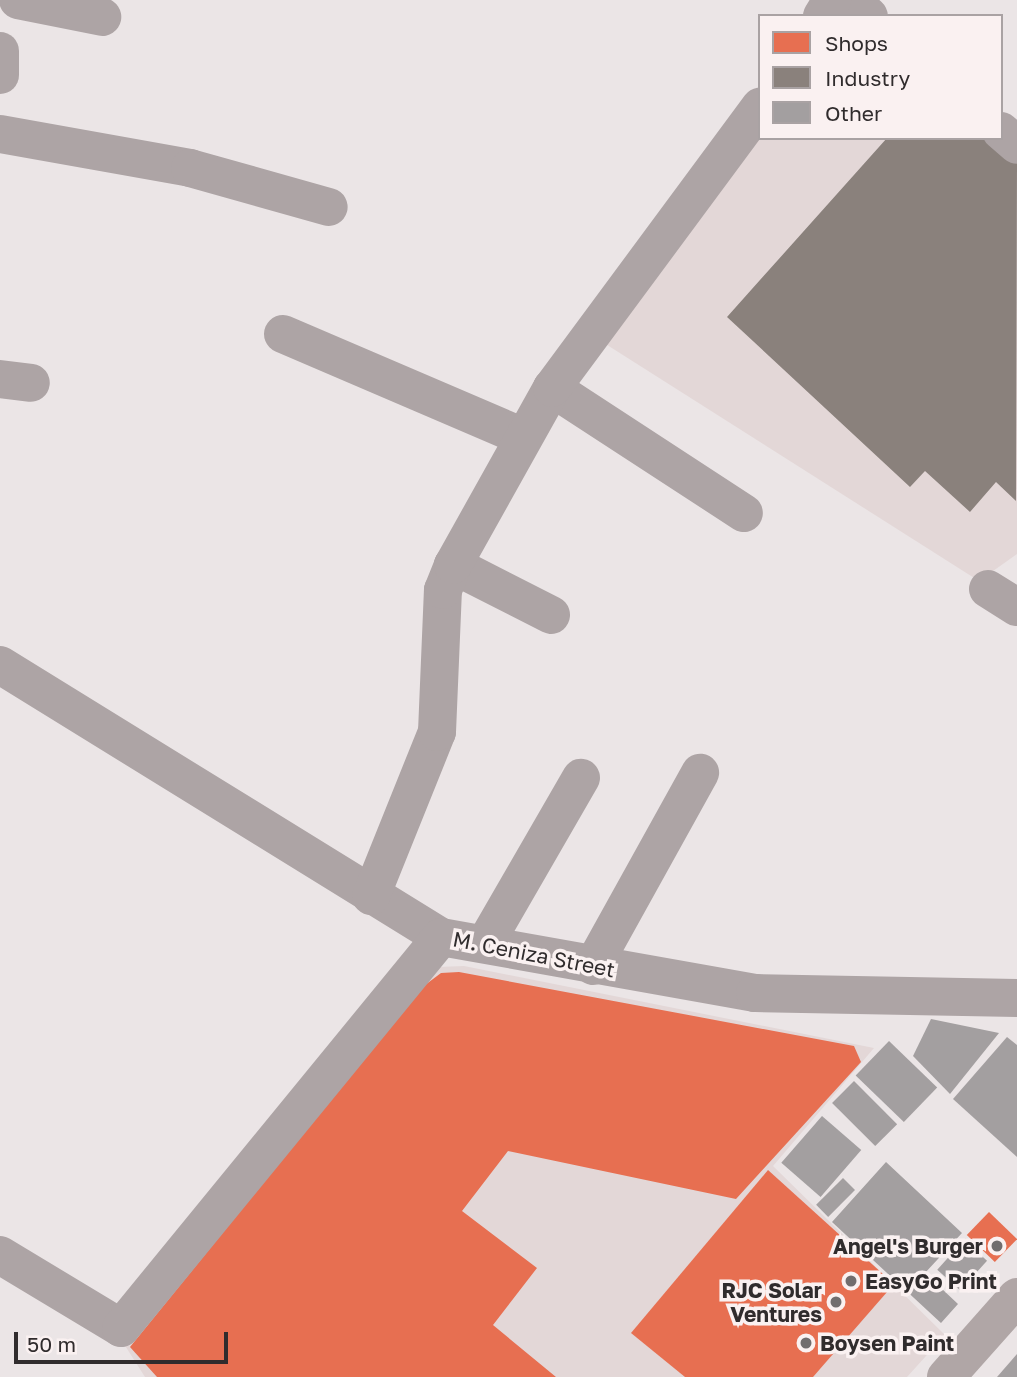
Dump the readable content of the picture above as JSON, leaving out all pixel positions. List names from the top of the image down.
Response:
{
  "streets": {
    "street": ["M. Ceniza Street"]
  },
  "places": [
    "Angel's Burger",
    "EasyGo Print",
    "RJC Solar Ventures",
    "Boysen Paint"
  ],
  "legend": ["Shops", "Industry", "Other"],
  "scale_bar": "50 m"
}
